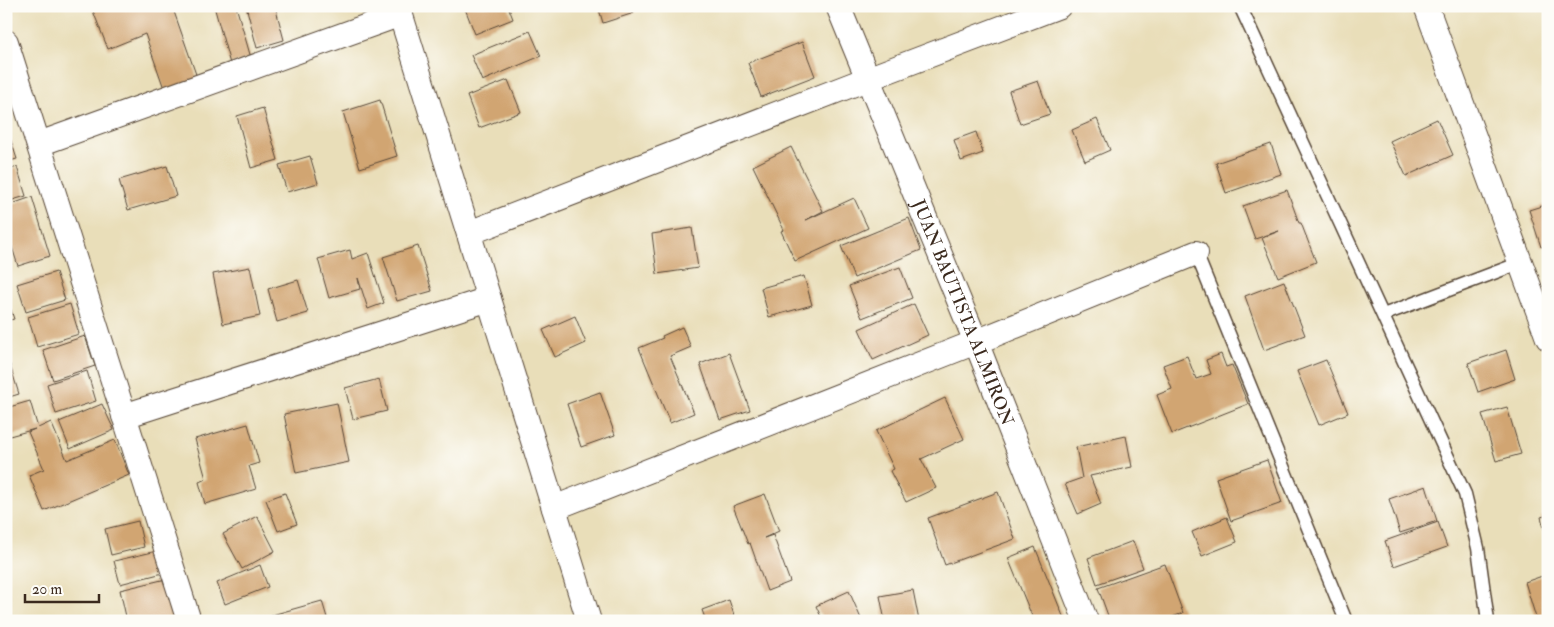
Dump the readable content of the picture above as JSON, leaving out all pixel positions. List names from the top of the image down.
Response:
{
  "streets": {
    "street": ["JUAN BAUTISTA ALMIRON"]
  },
  "scale_bar": "20 m"
}
